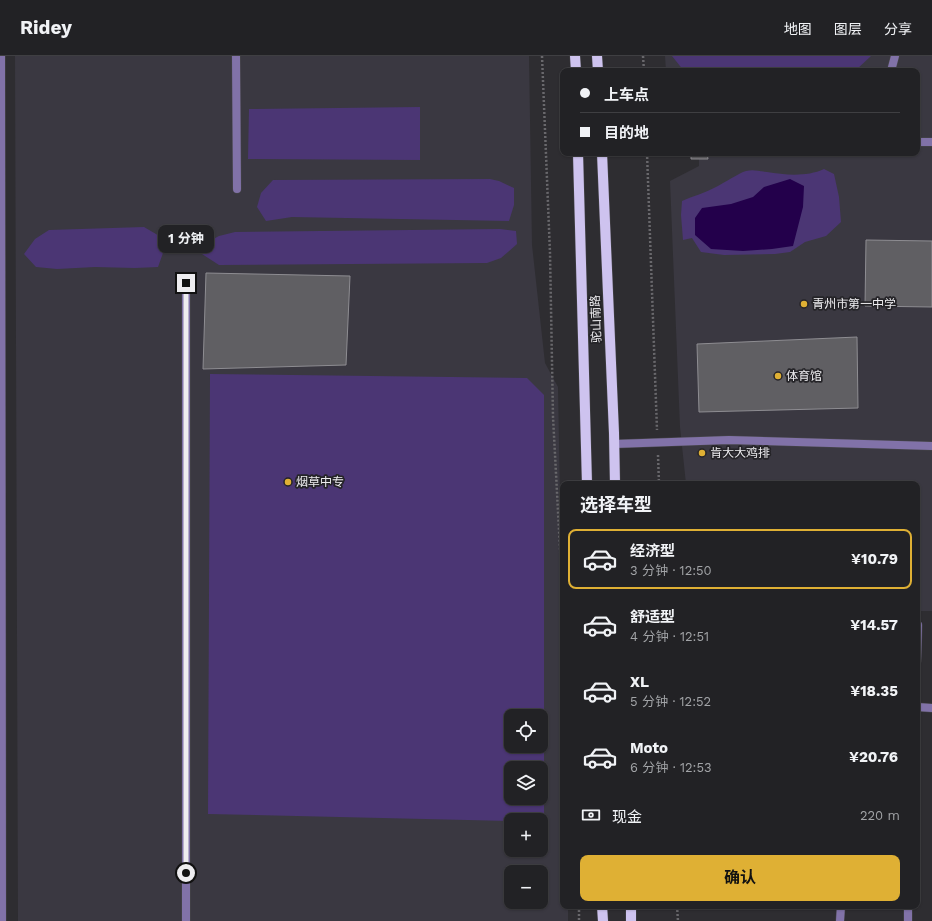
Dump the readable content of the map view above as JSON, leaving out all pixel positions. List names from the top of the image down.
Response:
{
  "streets": {
    "main road": ["驼山南路"]
  },
  "places": [
    "青州市第一中学",
    "体育馆",
    "肯大大鸡排",
    "烟草中专"
  ],
  "page": {
    "header": "Ridey",
    "nav": ["地图", "图层", "分享"],
    "banner": ["上车点", "目的地"],
    "bubble": "1 分钟",
    "heading": "选择车型",
    "list": [
      {
        "name": "经济型",
        "note": "3 分钟 · 12:50",
        "value": "¥10.79"
      },
      {
        "name": "舒适型",
        "note": "4 分钟 · 12:51",
        "value": "¥14.57"
      },
      {
        "name": "XL",
        "note": "5 分钟 · 12:52",
        "value": "¥18.35"
      },
      {
        "name": "Moto",
        "note": "6 分钟 · 12:53",
        "value": "¥20.76"
      }
    ],
    "map_buttons": ["+", "−"],
    "pay": ["现金", "220 m"],
    "buttons": "确认"
  }
}
